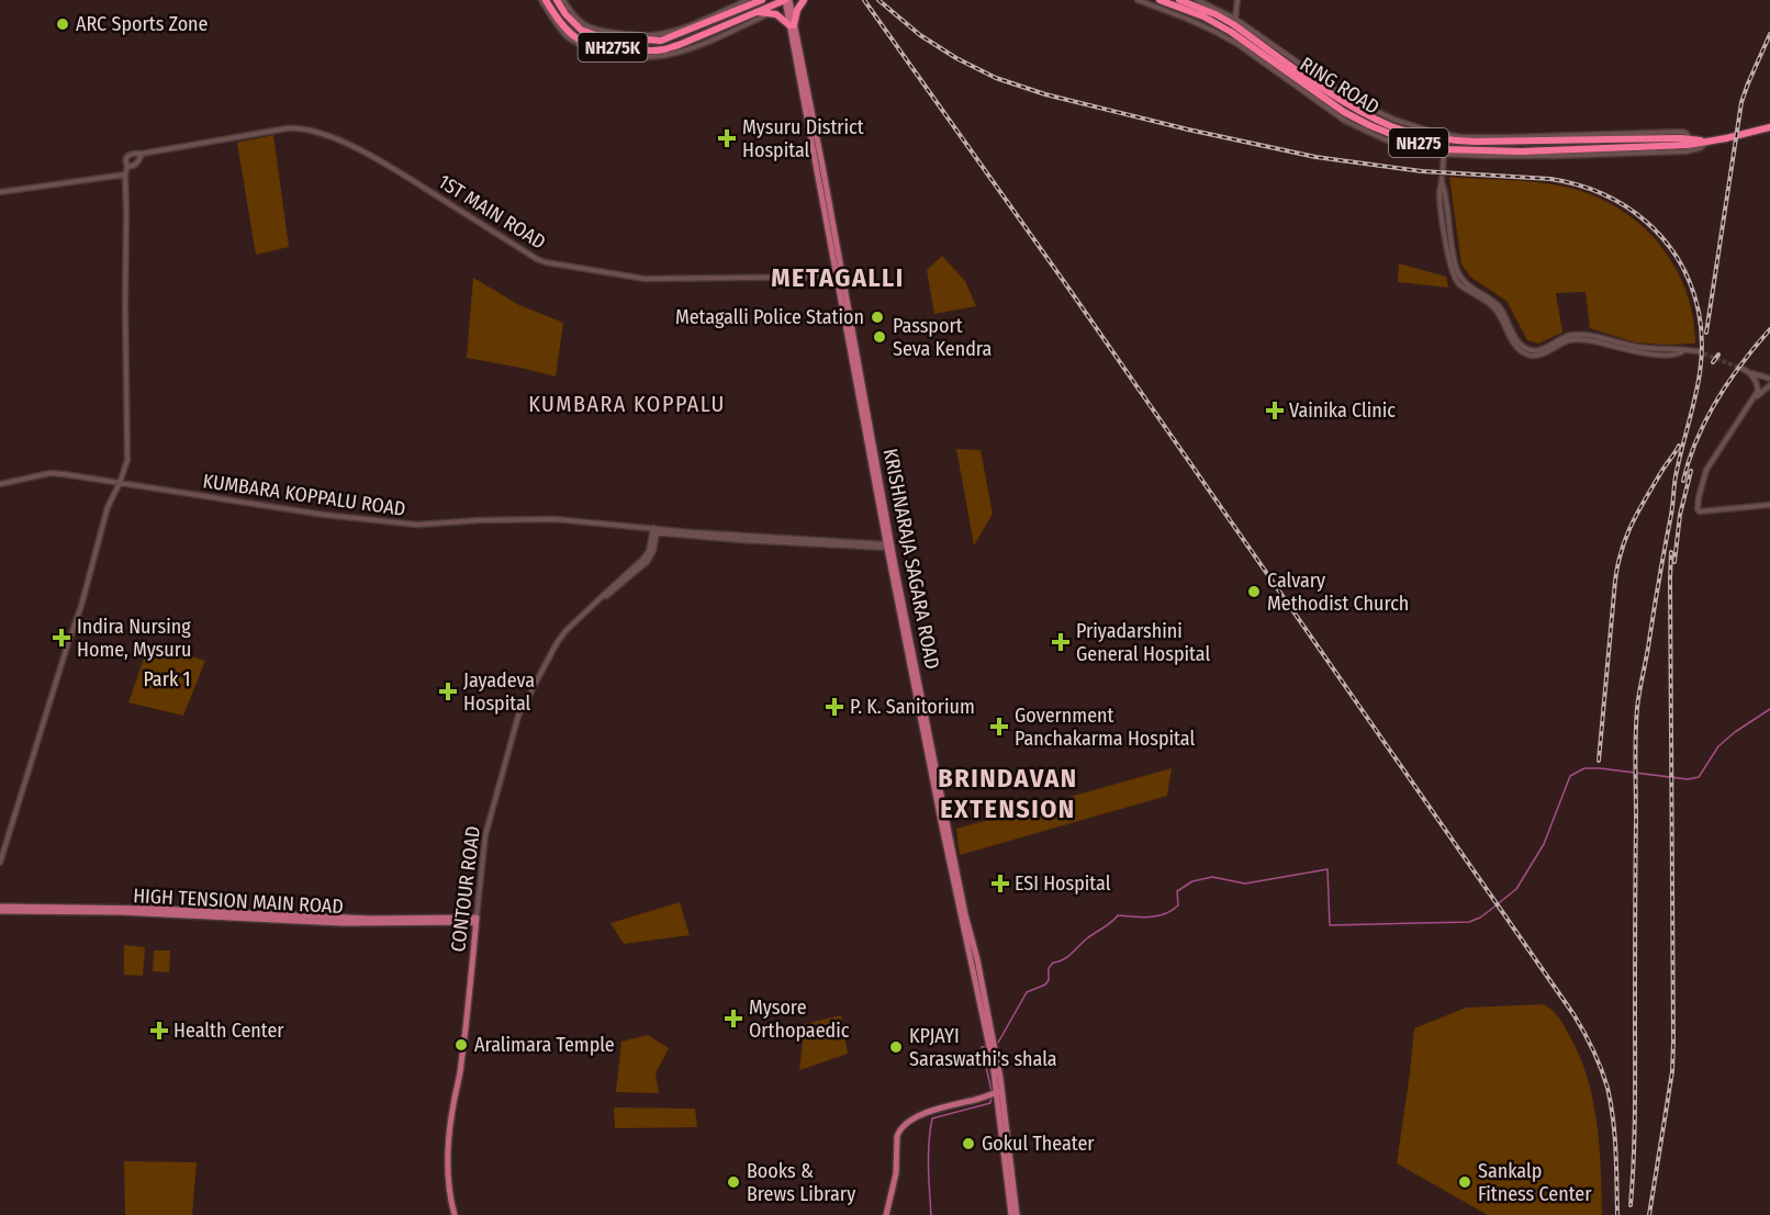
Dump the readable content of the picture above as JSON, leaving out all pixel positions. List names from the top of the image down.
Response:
{
  "streets": {
    "highway": ["NH275K", "RING ROAD", "NH275"],
    "main road": ["KRISHNARAJA SAGARA ROAD", "CONTOUR ROAD", "HIGH TENSION MAIN ROAD"],
    "street": ["1ST MAIN ROAD", "KUMBARA KOPPALU ROAD"]
  },
  "crossings": [
    ["1ST MAIN ROAD", "KRISHNARAJA SAGARA ROAD"],
    ["KUMBARA KOPPALU ROAD", "KRISHNARAJA SAGARA ROAD"],
    ["KUMBARA KOPPALU ROAD", "CONTOUR ROAD"],
    ["CONTOUR ROAD", "HIGH TENSION MAIN ROAD"]
  ],
  "districts": ["METAGALLI", "KUMBARA KOPPALU", "BRINDAVAN EXTENSION"],
  "parks": ["Park 1"],
  "places": {
    "other": [
      "ARC Sports Zone",
      "Metagalli Police Station",
      "Passport Seva Kendra",
      "Calvary Methodist Church",
      "Aralimara Temple",
      "KPJAYI Saraswathi's shala",
      "Gokul Theater",
      "Books & Brews Library",
      "Sankalp Fitness Center"
    ],
    "health": [
      "Mysuru District Hospital",
      "Vainika Clinic",
      "Indira Nursing Home, Mysuru",
      "Priyadarshini General Hospital",
      "Jayadeva Hospital",
      "P. K. Sanitorium",
      "Government Panchakarma Hospital",
      "ESI Hospital",
      "Mysore Orthopaedic",
      "Health Center"
    ]
  }
}
